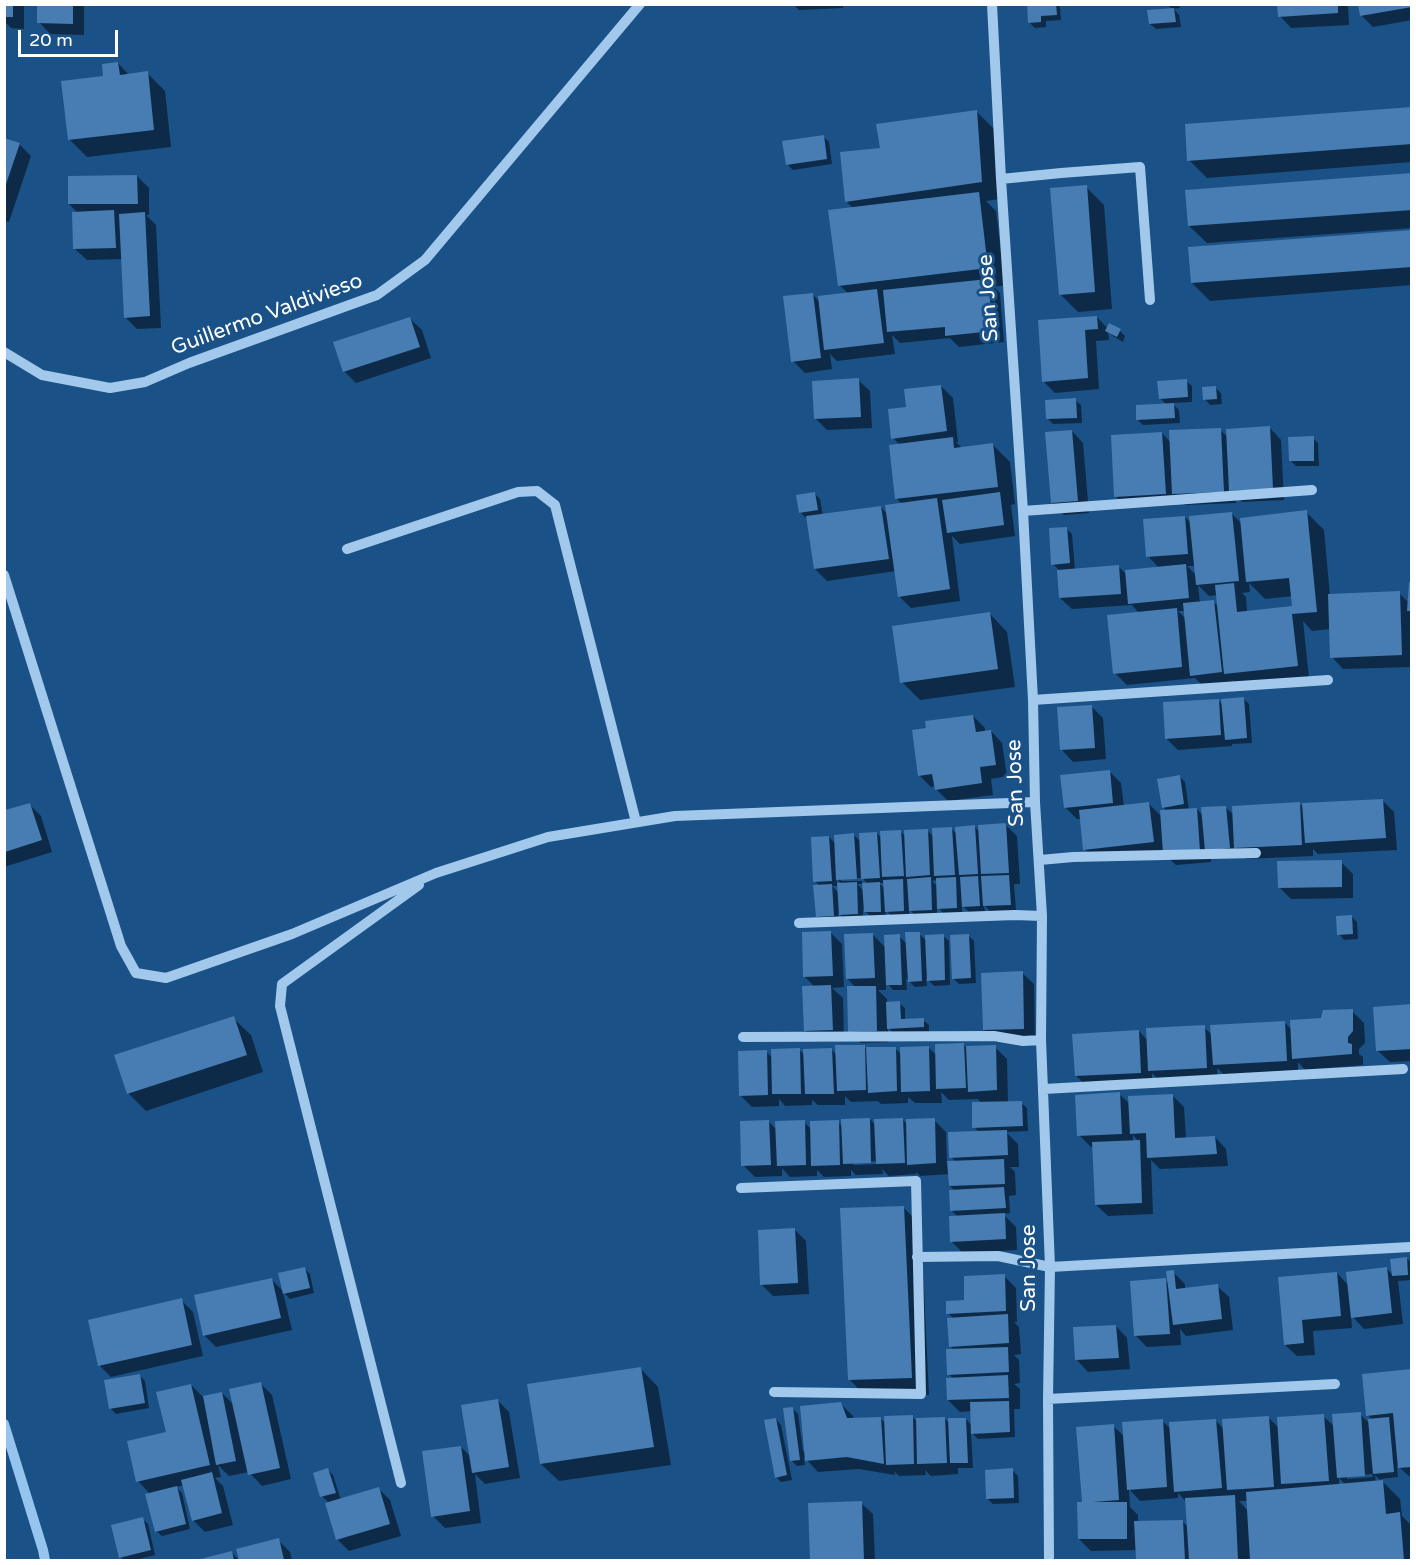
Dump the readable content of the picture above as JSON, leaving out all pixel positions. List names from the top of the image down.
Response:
{
  "streets": {
    "street": ["San Jose", "Guillermo Valdivieso"]
  },
  "scale_bar": "20 m"
}
